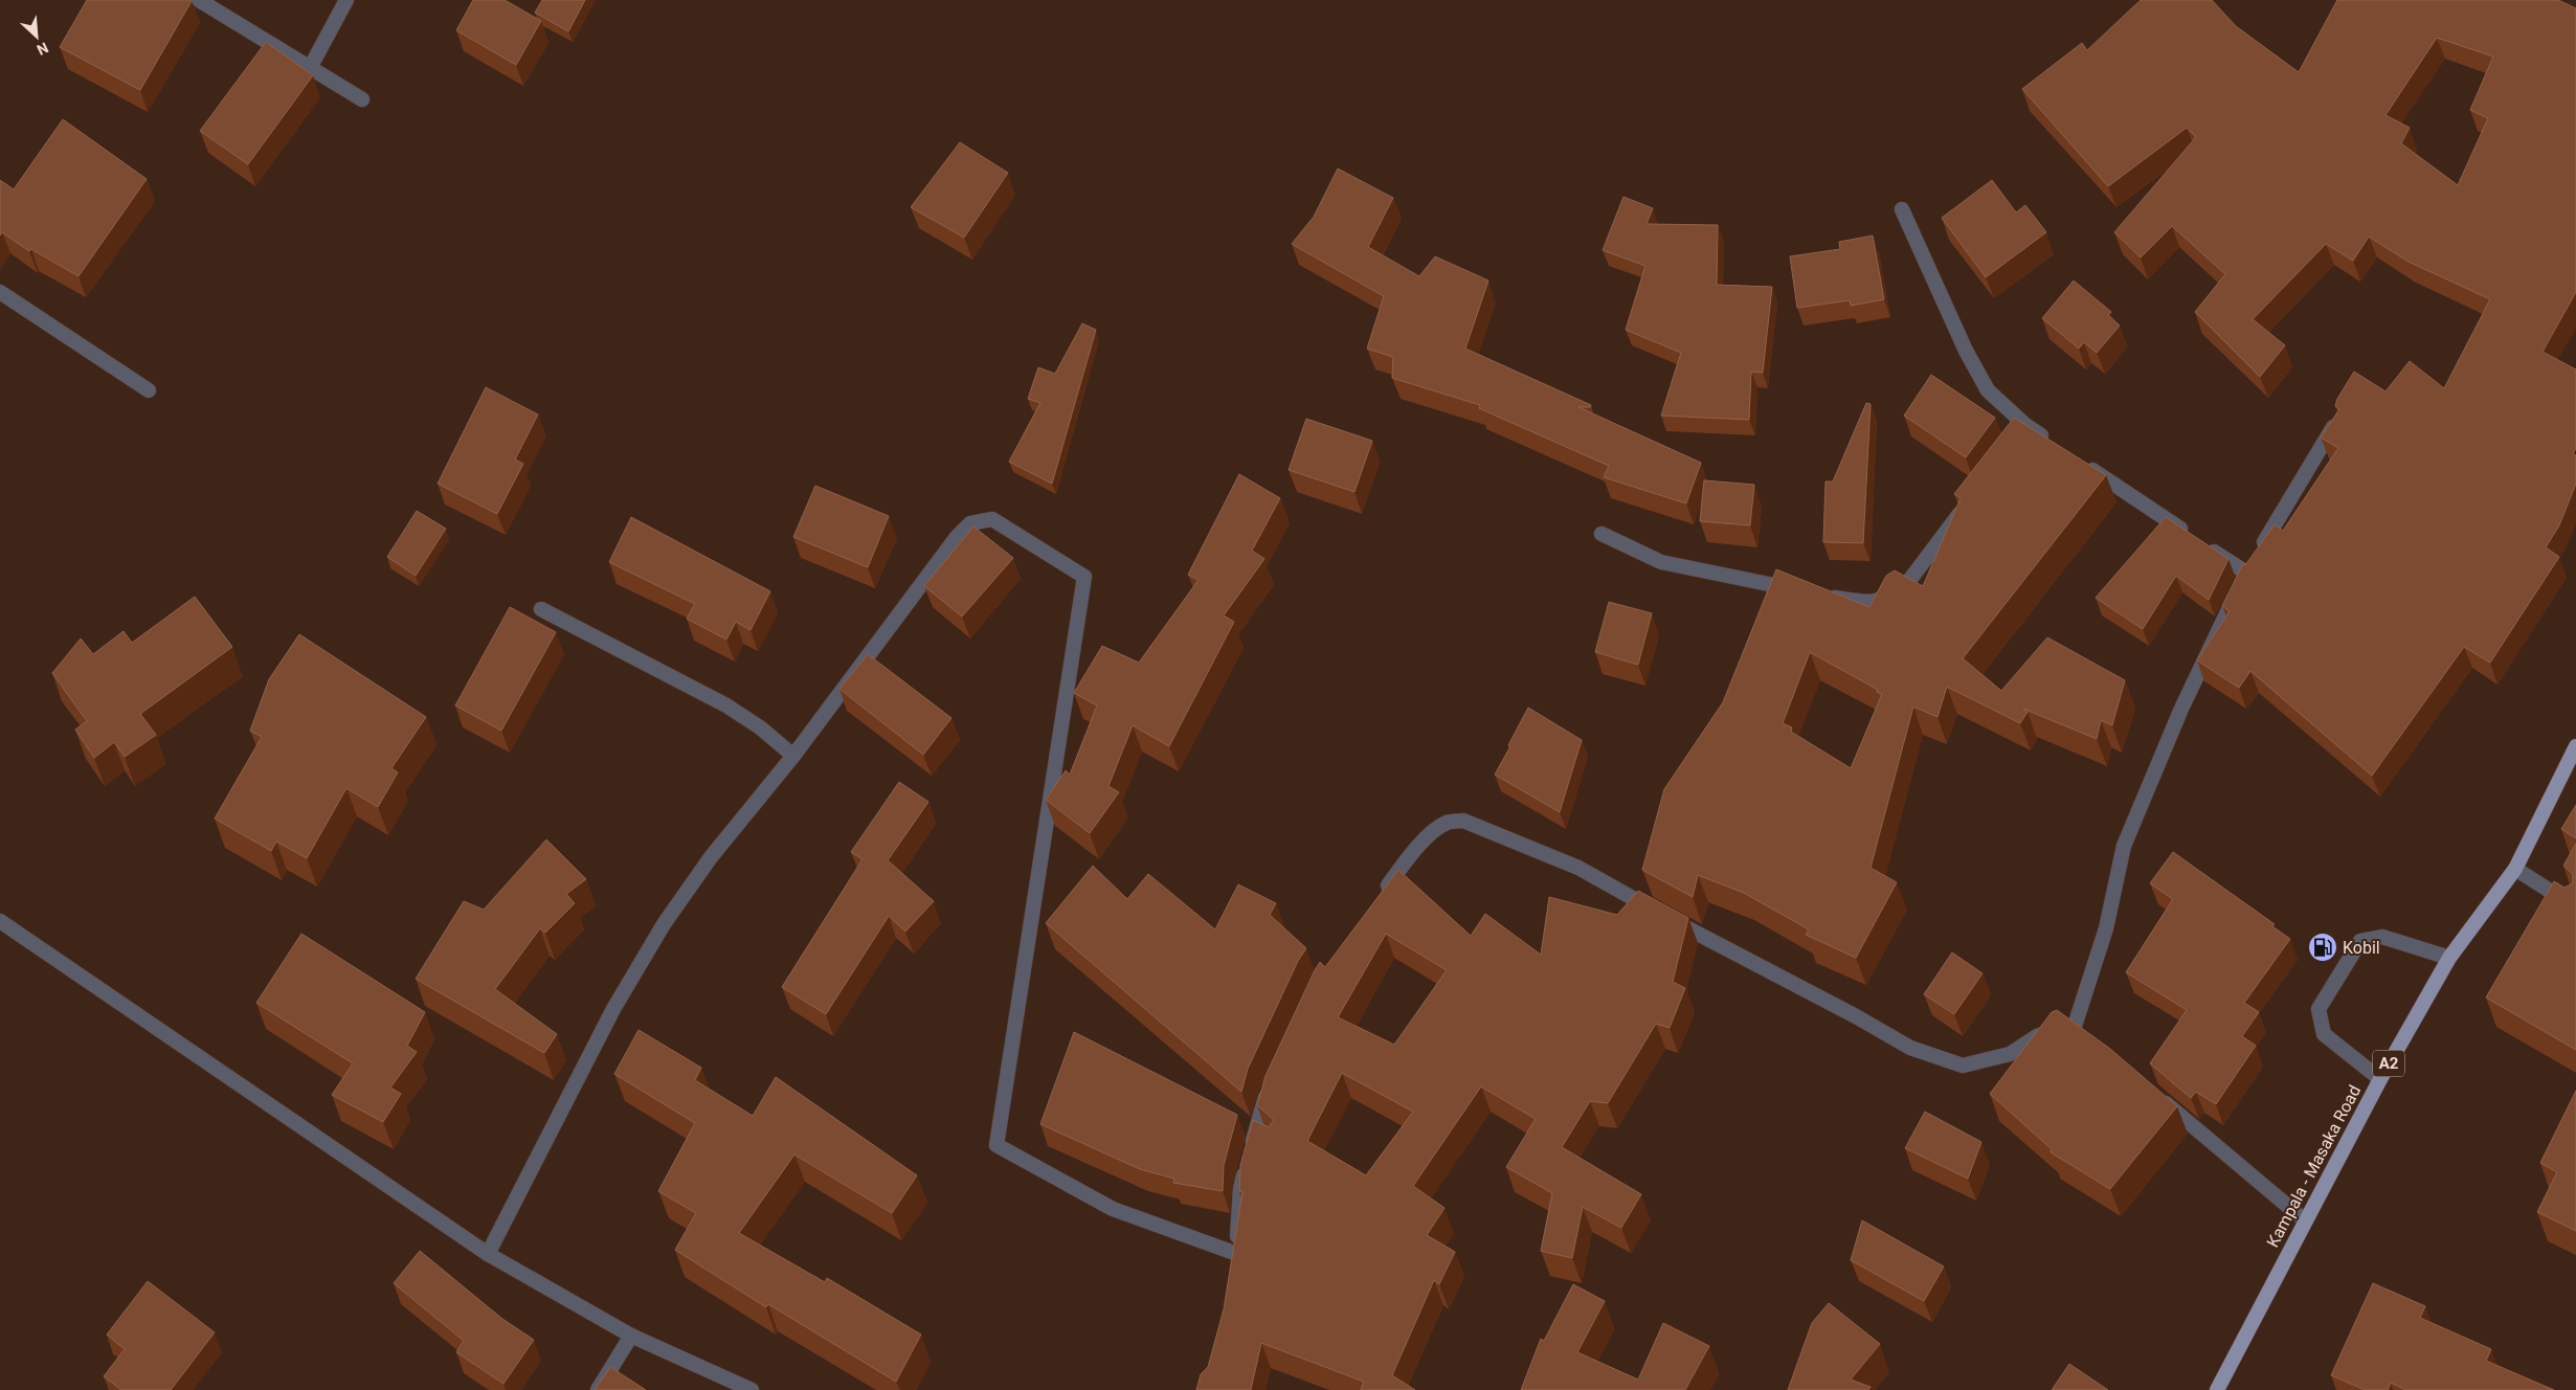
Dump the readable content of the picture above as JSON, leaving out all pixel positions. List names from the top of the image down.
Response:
{
  "streets": {
    "main road": ["A2", "Kampala - Masaka Road"]
  },
  "places": {
    "fuel station": ["Kobil"]
  },
  "north": "bottom right"
}
